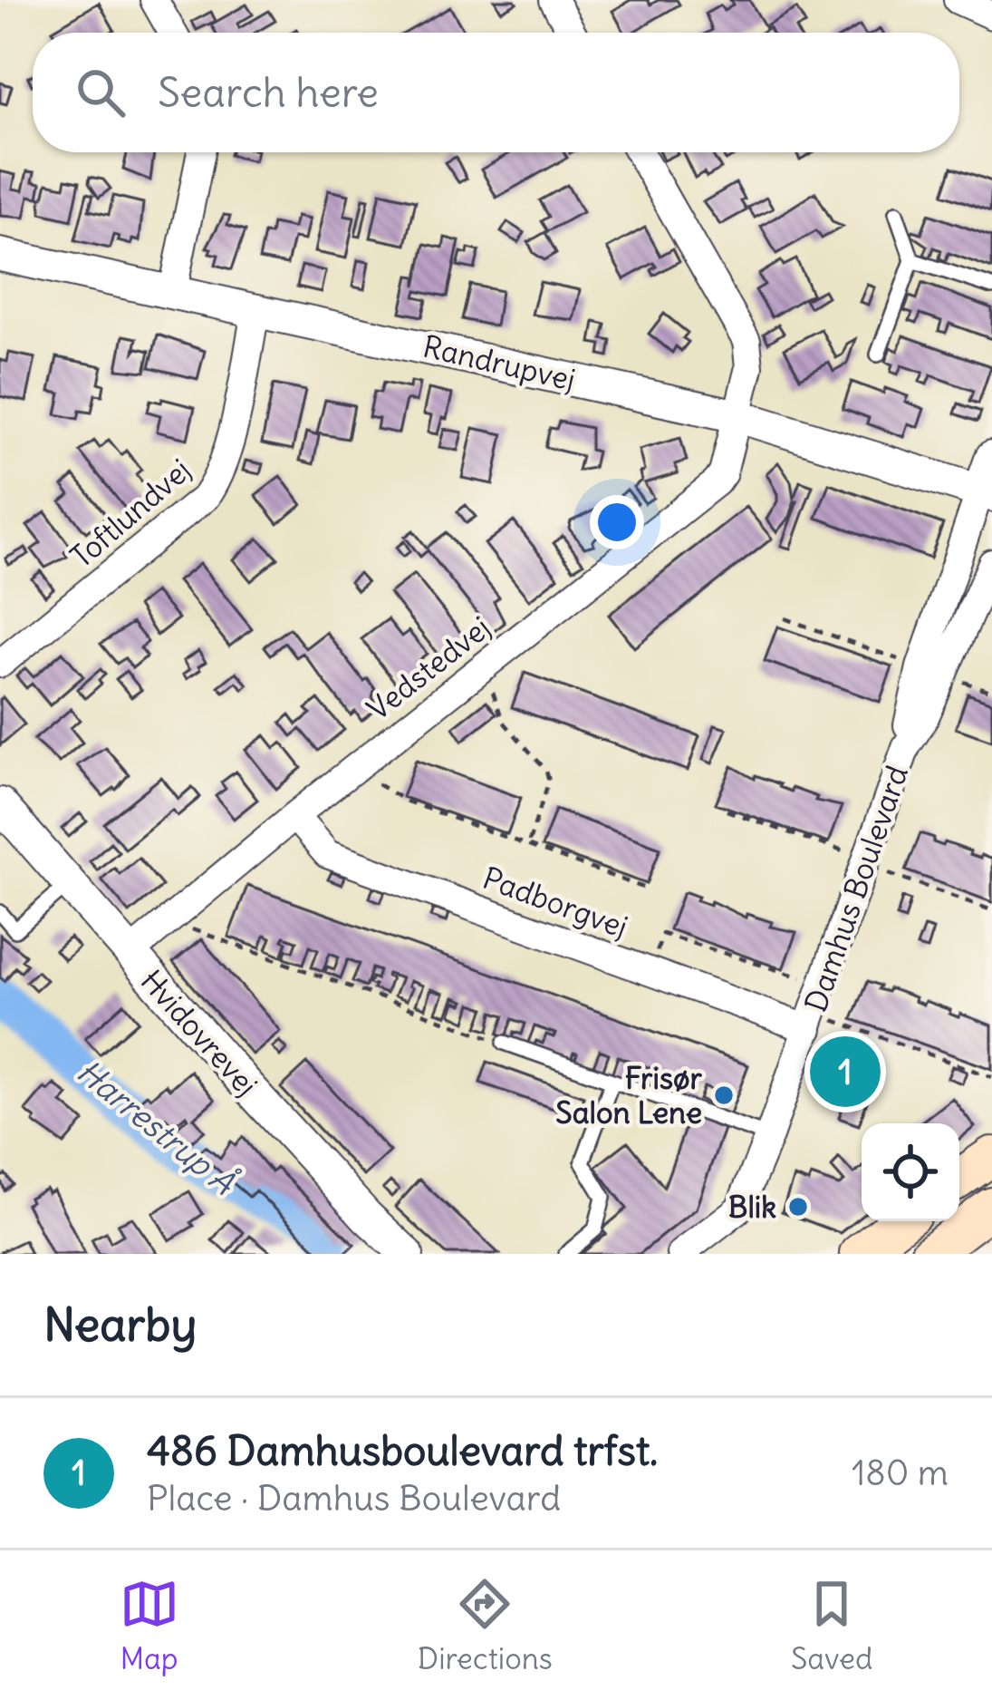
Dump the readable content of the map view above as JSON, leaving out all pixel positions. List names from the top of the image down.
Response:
{
  "streets": {
    "street": [
      "Randrupvej",
      "Toftlundvej",
      "Vedstedvej",
      "Damhus Boulevard",
      "Padborgvej",
      "Hvidovrevej"
    ]
  },
  "crossings": [
    ["Randrupvej", "Toftlundvej"],
    ["Randrupvej", "Vedstedvej"],
    ["Randrupvej", "Damhus Boulevard"],
    ["Vedstedvej", "Padborgvej"],
    ["Vedstedvej", "Hvidovrevej"],
    ["Damhus Boulevard", "Padborgvej"]
  ],
  "water": ["Harrestrup Å"],
  "places": ["Frisør Salon Lene", "Blik"],
  "page": {
    "search": "Search here",
    "pins": "1",
    "heading": "Nearby",
    "list": [
      {
        "mark": "1",
        "name": "486 Damhusboulevard trfst.",
        "note": "Place · Damhus Boulevard",
        "value": "180 m"
      }
    ],
    "nav": ["Map", "Directions", "Saved"]
  }
}
